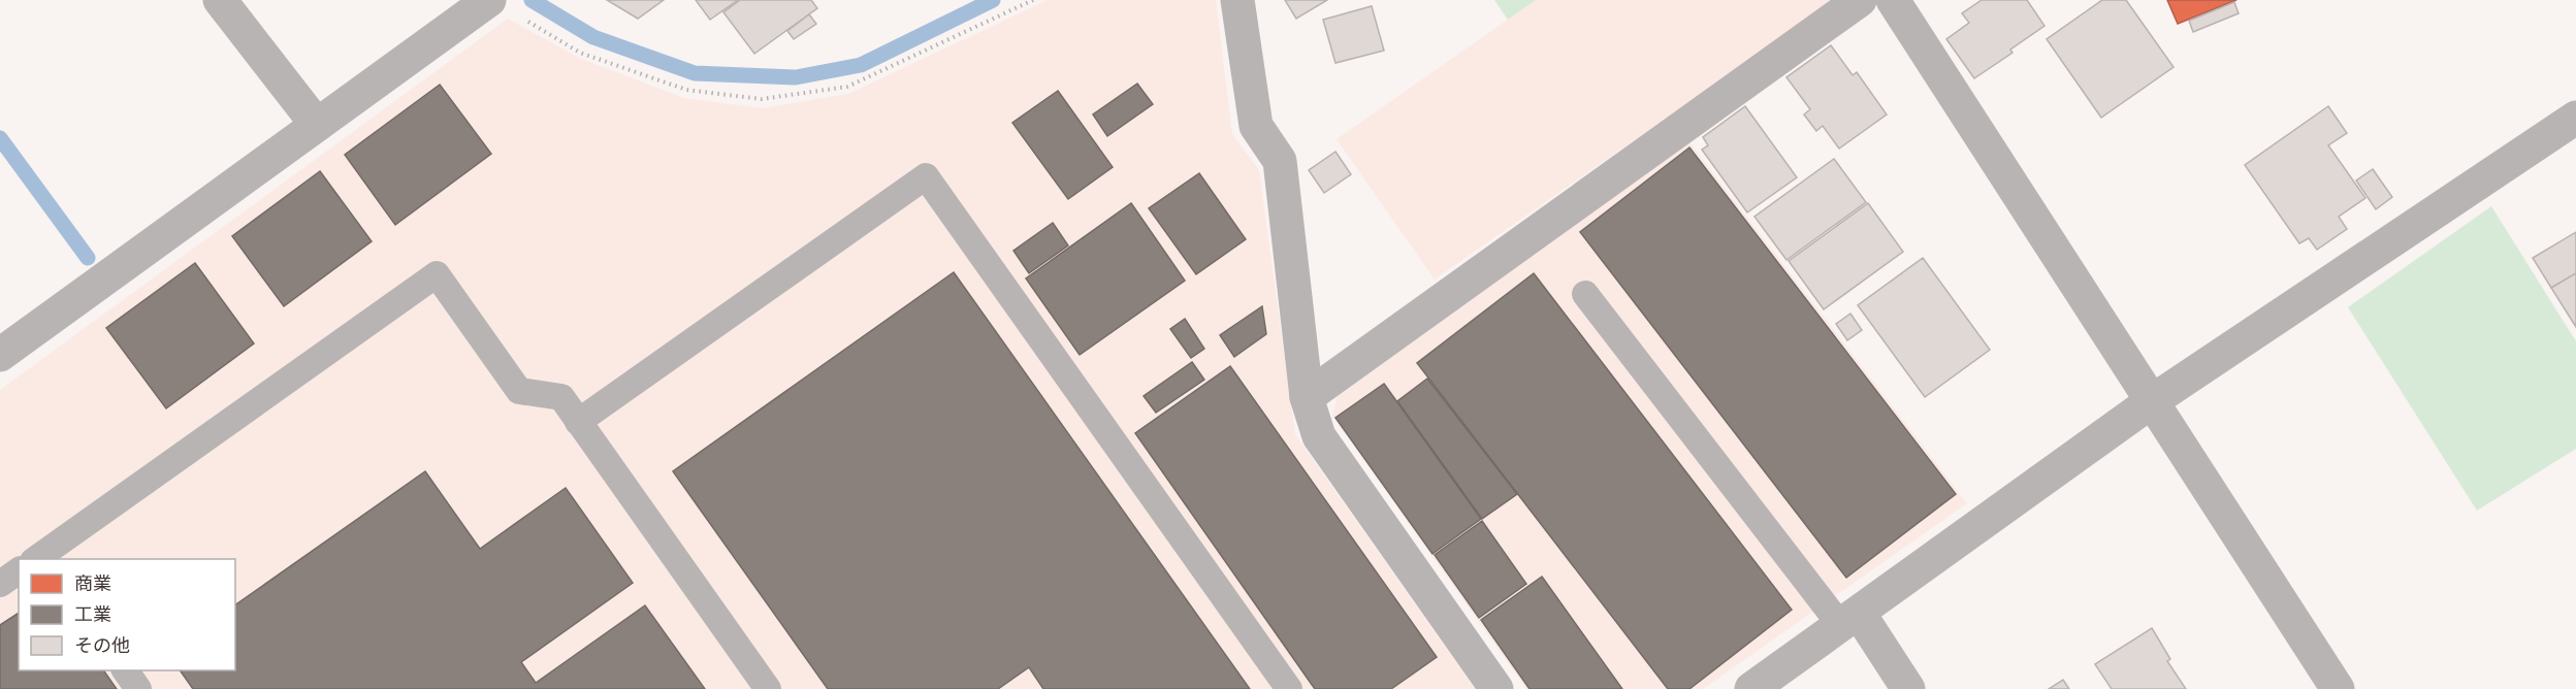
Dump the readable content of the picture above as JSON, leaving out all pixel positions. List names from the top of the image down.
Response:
{
  "legend": ["商業", "工業", "その他"]
}
